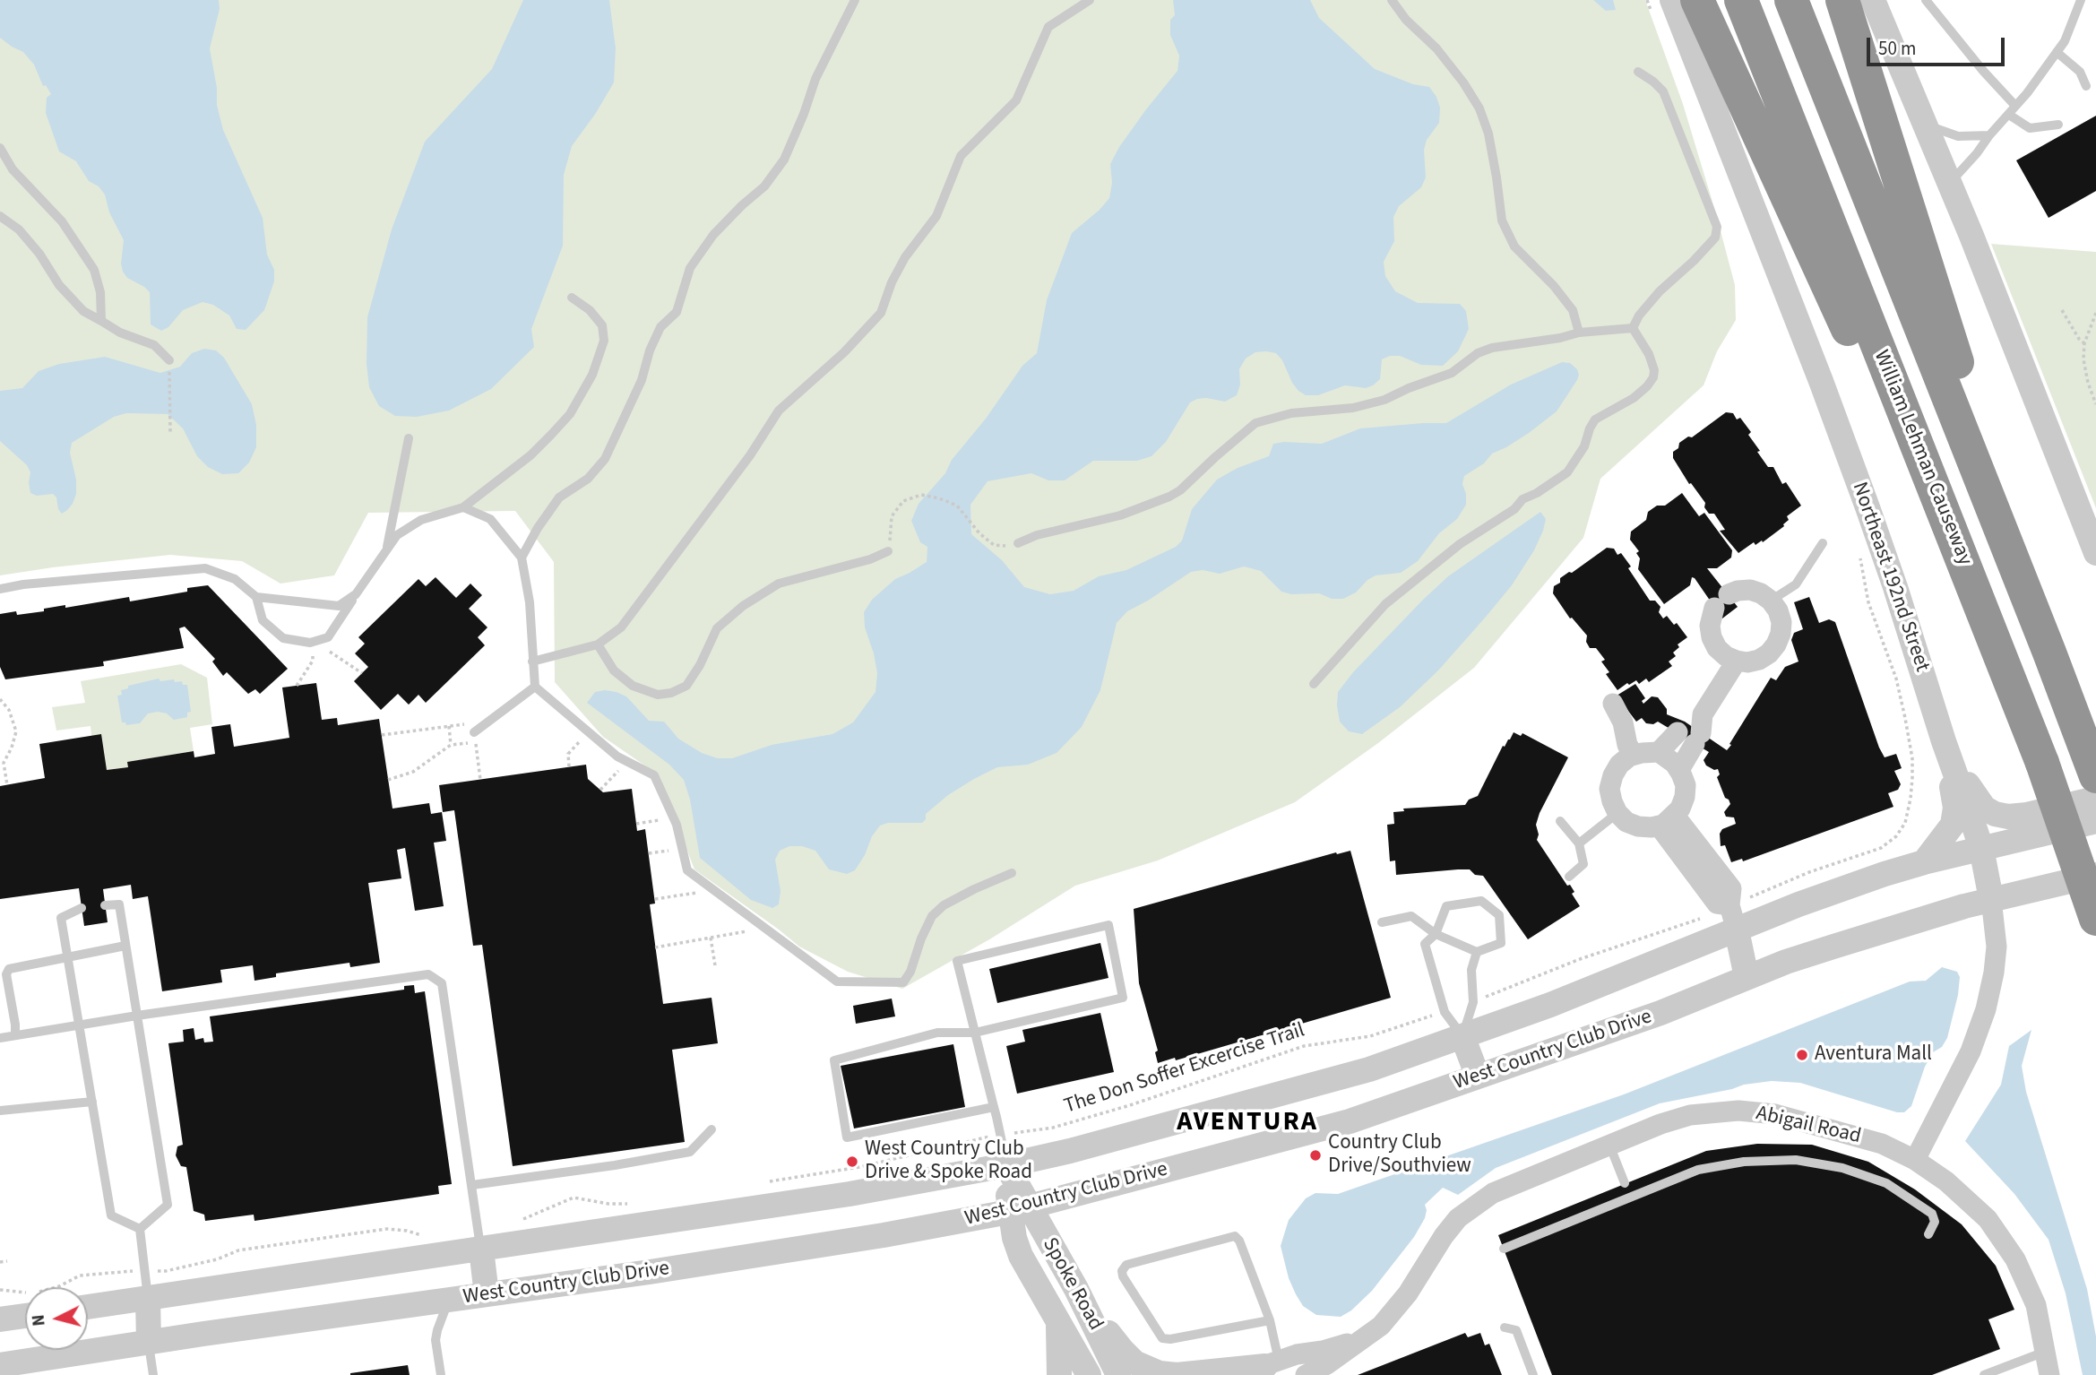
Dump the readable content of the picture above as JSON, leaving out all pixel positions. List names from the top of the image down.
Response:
{
  "streets": {
    "highway": ["William Lehman Causeway"],
    "street": [
      "Northeast 192nd Street",
      "West Country Club Drive",
      "Abigail Road",
      "Spoke Road"
    ],
    "path": ["The Don Soffer Excercise Trail"]
  },
  "crossings": [
    ["Northeast 192nd Street", "West Country Club Drive"],
    ["Northeast 192nd Street", "Abigail Road"],
    ["West Country Club Drive", "Spoke Road"]
  ],
  "districts": ["AVENTURA"],
  "places": ["Aventura Mall", "Country Club Drive/Southview", "West Country Club Drive & Spoke Road"],
  "scale_bar": "50 m",
  "north": "left"
}
